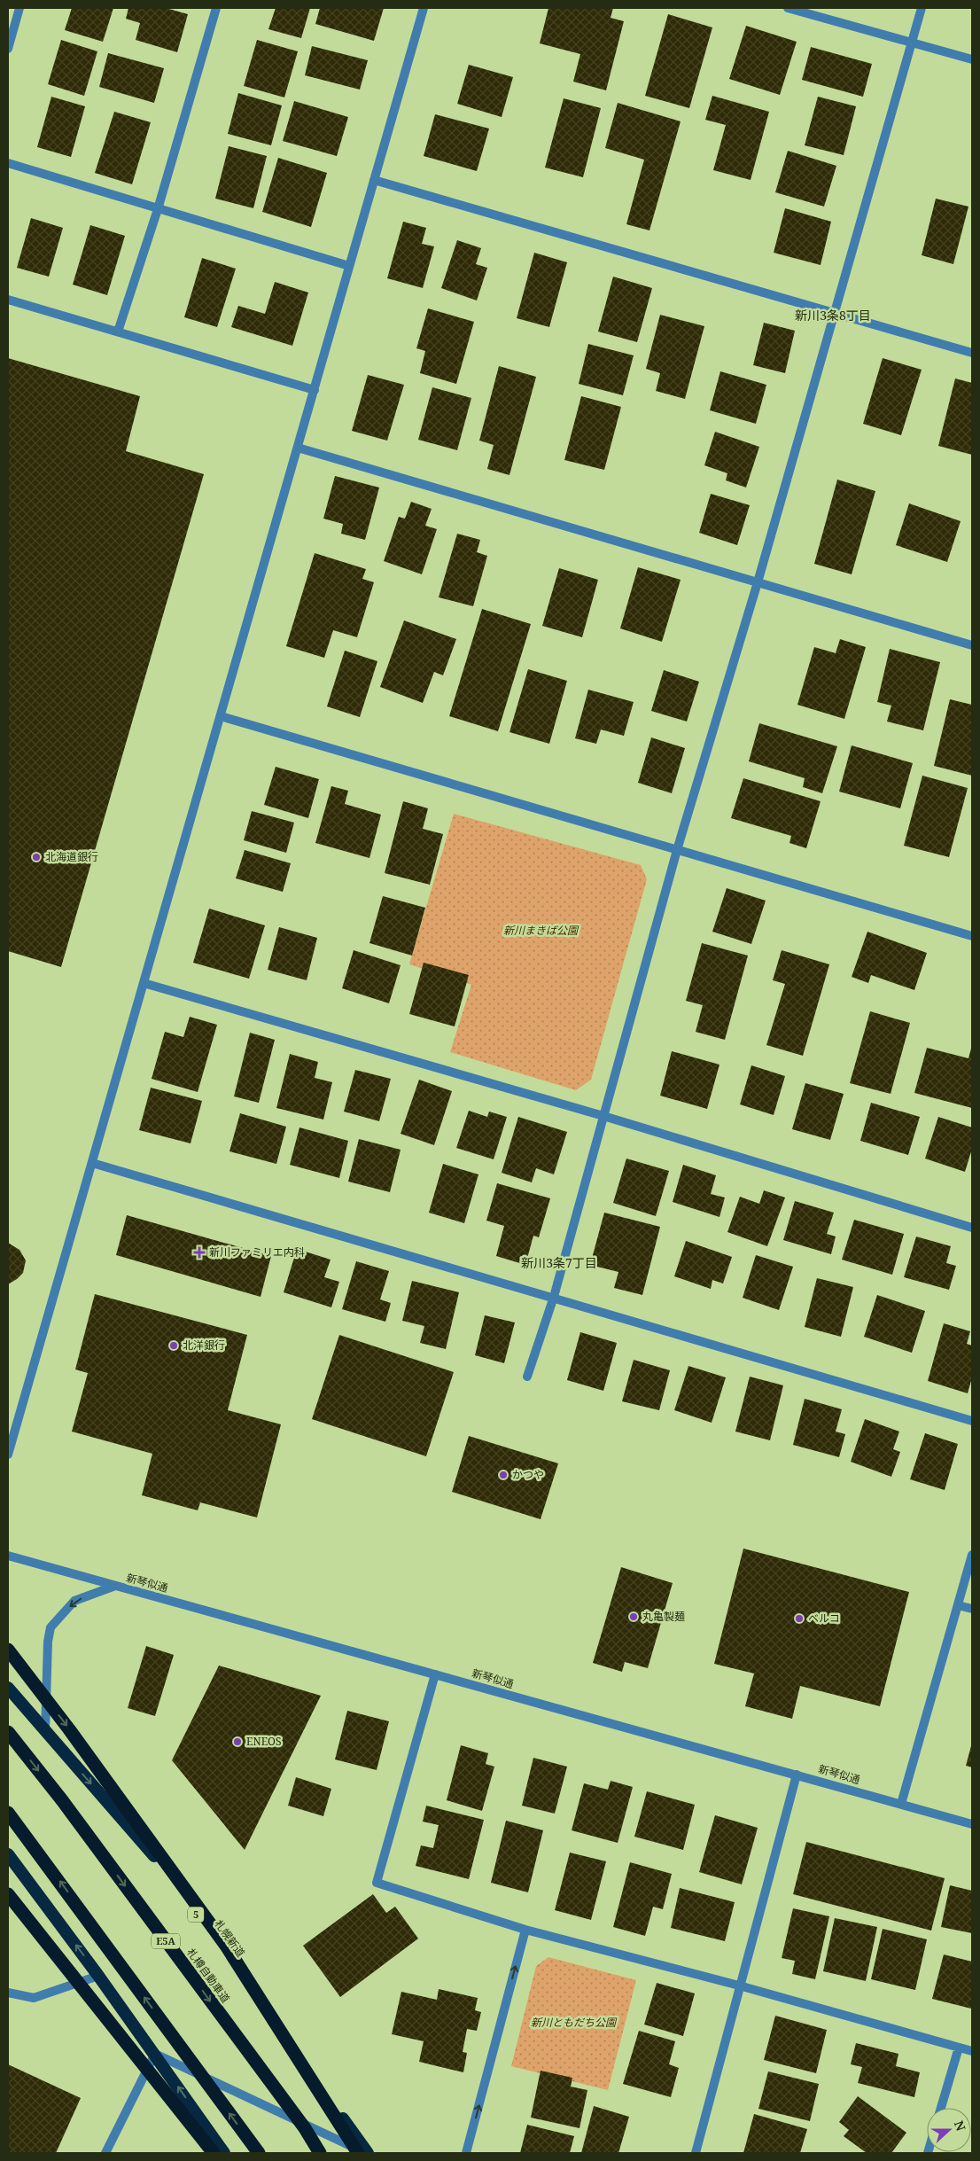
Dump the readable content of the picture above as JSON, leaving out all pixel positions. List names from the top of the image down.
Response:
{
  "streets": {
    "highway": [
      "5",
      "札幌新道",
      "E5A",
      "札樽自動車道"
    ],
    "street": ["新琴似通"]
  },
  "districts": ["新川3条8丁目", "新川3条7丁目"],
  "parks": ["新川まきば公園", "新川ともだち公園"],
  "places": {
    "other": [
      "北海道銀行",
      "北洋銀行",
      "かつや",
      "丸亀製麺",
      "ベルコ",
      "ENEOS"
    ],
    "health": ["新川ファミリエ内科"]
  },
  "north": "right"
}
